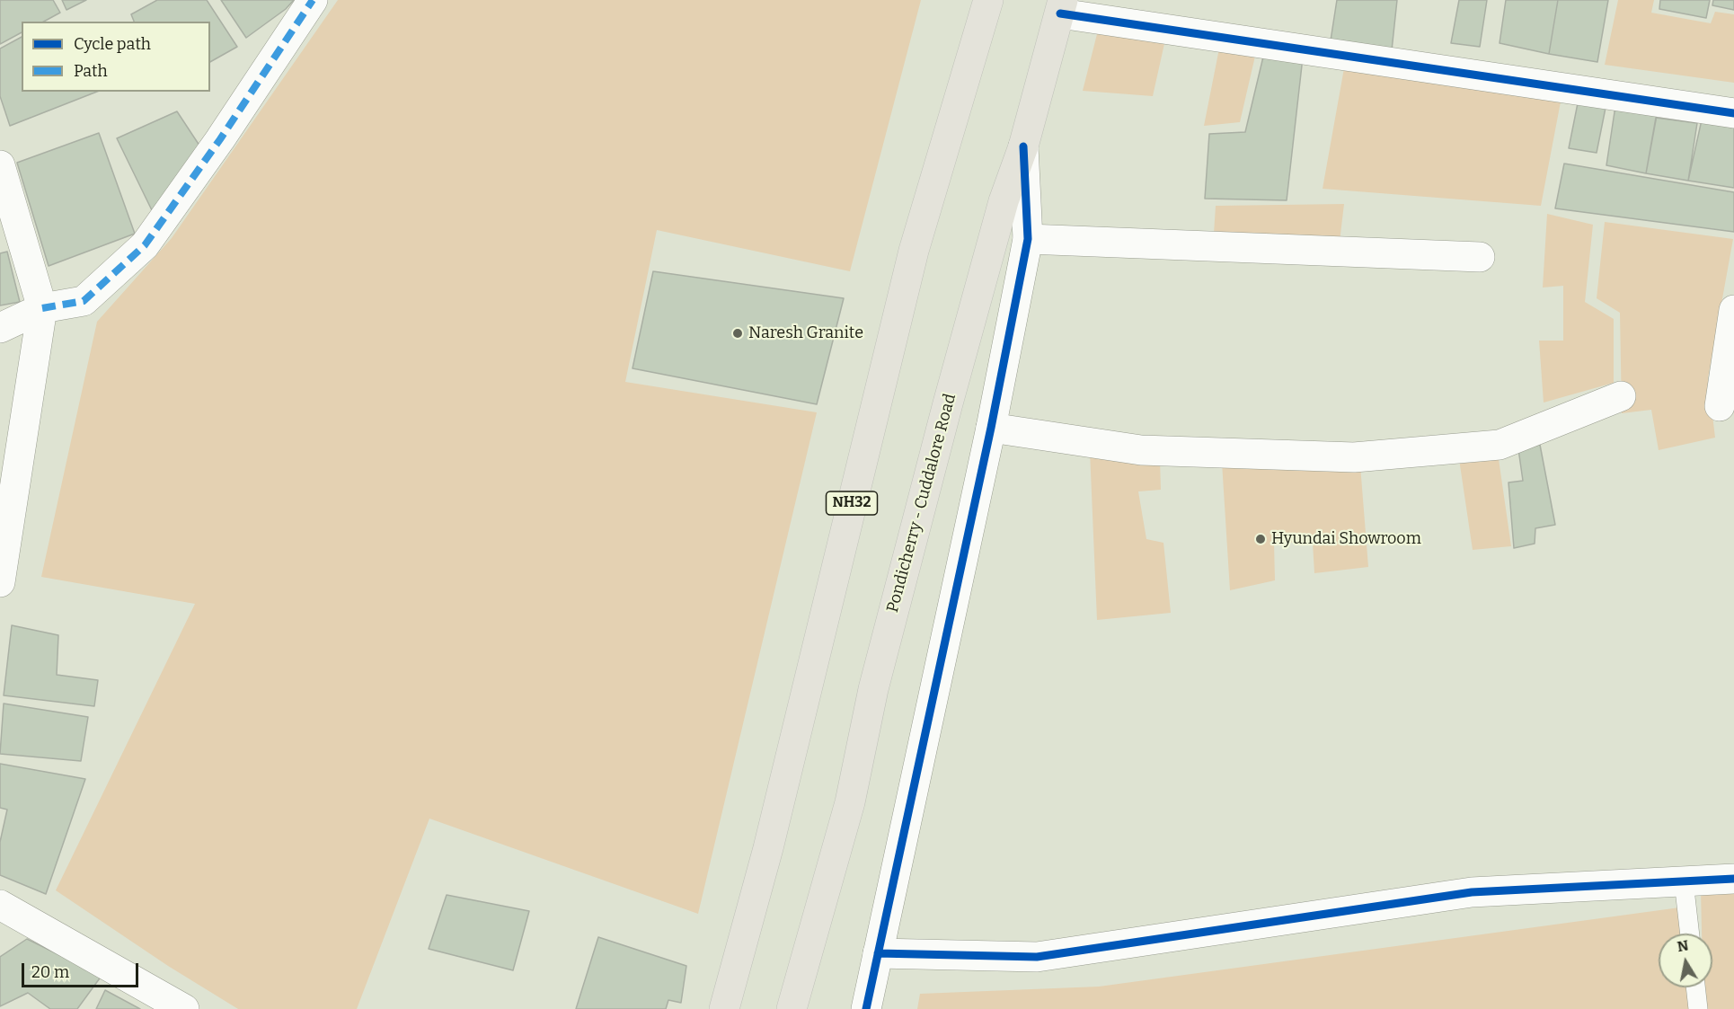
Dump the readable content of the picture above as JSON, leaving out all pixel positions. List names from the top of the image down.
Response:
{
  "streets": {
    "highway": ["NH32", "Pondicherry - Cuddalore Road"]
  },
  "places": ["Naresh Granite", "Hyundai Showroom"],
  "legend": ["Cycle path", "Path"],
  "scale_bar": "20 m",
  "north": "top"
}
